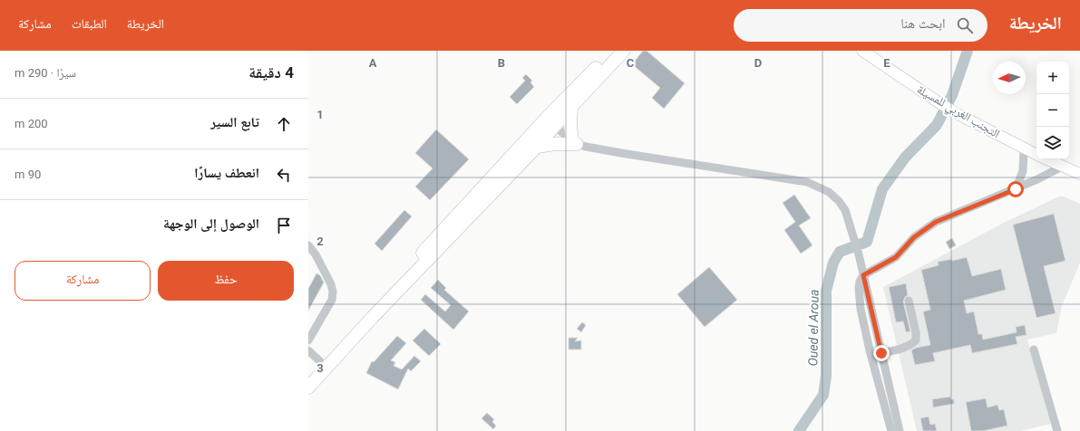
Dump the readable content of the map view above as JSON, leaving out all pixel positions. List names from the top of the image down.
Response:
{
  "streets": {
    "main road": ["التجنب الغربي للمسيلة"]
  },
  "water": ["Oued el Aroua"],
  "north": "left",
  "page": {
    "header": "الخريطة",
    "search": "ابحث هنا",
    "nav": ["الخريطة", "الطبقات", "مشاركة"],
    "heading": ["4 دقيقة", "سيرًا · 290 m"],
    "map_buttons": ["+", "−"],
    "list": [
      ["تابع السير", "200 m"],
      ["انعطف يسارًا", "90 m"],
      "الوصول إلى الوجهة"
    ],
    "buttons": ["حفظ", "مشاركة"]
  },
  "grid": {
    "columns": [
      "A",
      "B",
      "C",
      "D",
      "E"
    ],
    "rows": ["1", "2", "3"]
  }
}
